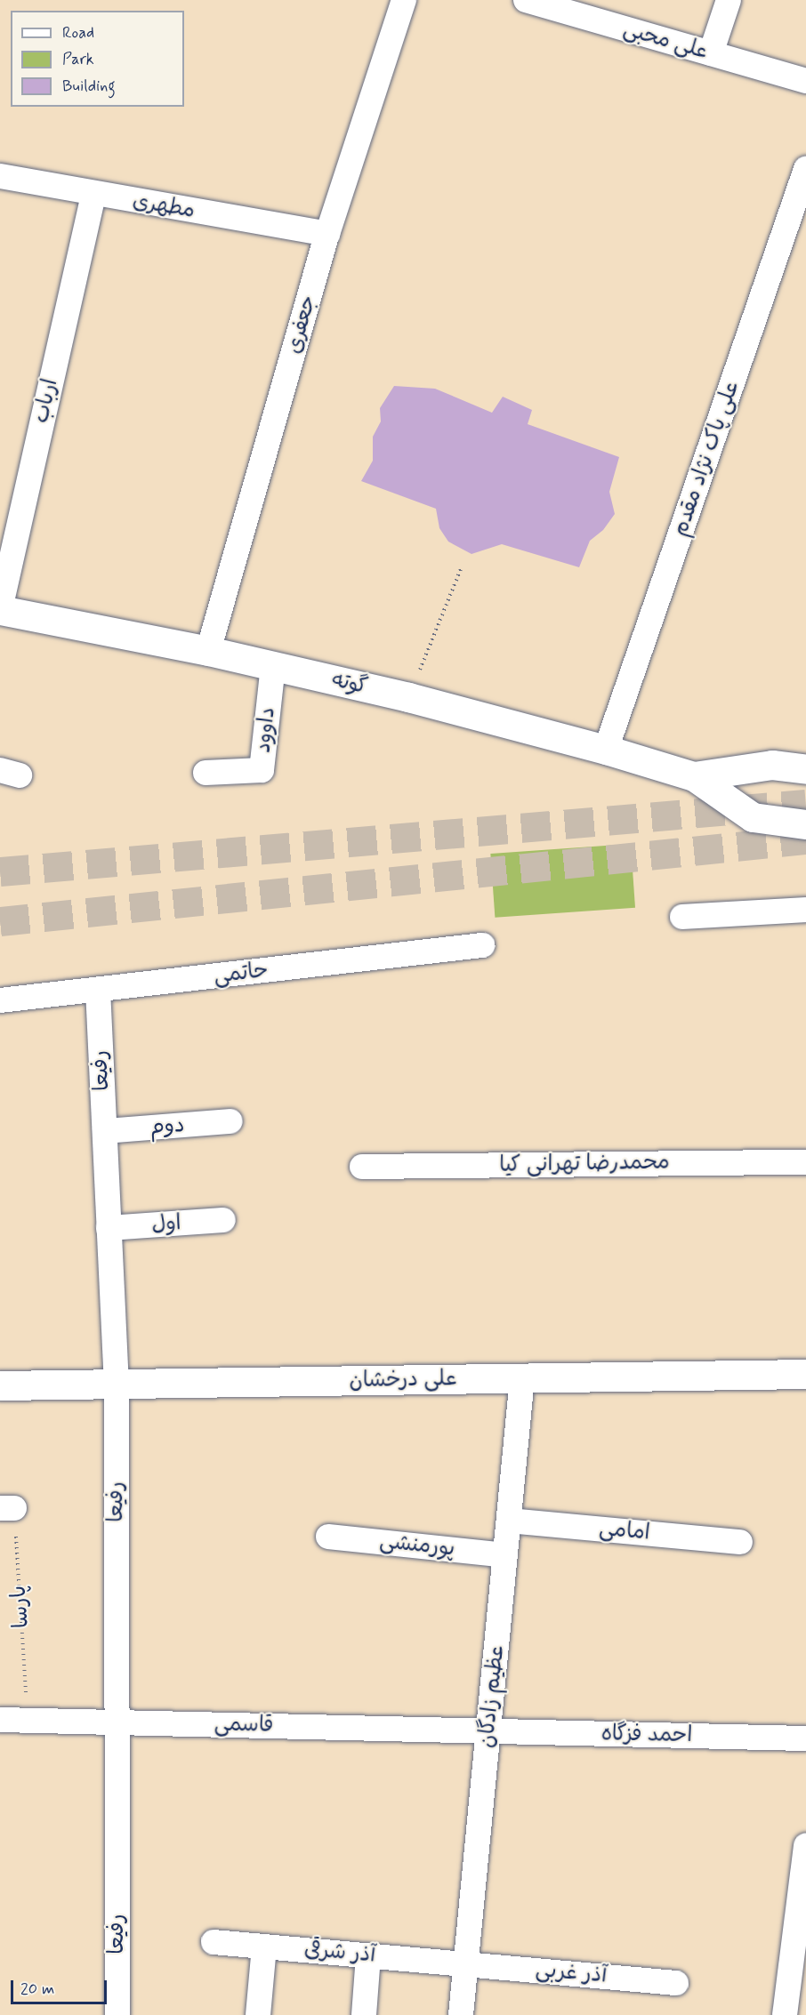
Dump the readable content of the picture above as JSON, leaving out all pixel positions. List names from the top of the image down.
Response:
{
  "streets": {
    "main road": ["گوته", "علی درخشان"],
    "street": [
      "علی محبی",
      "مطهری",
      "جعفری",
      "ارباب",
      "علی پاک نژاد مقدم",
      "داوود",
      "حاتمی",
      "رفیعا",
      "دوم",
      "محمدرضا تهرانی کیا",
      "اول",
      "امامی",
      "پورمنشی",
      "عظیم زادگان",
      "قاسمی",
      "احمد فزگاه",
      "آذر شرقی",
      "آذر غربی"
    ],
    "path": ["پارسا"]
  },
  "crossings": [
    ["مطهری", "جعفری"],
    ["مطهری", "ارباب"],
    ["جعفری", "گوته"],
    ["ارباب", "گوته"],
    ["علی پاک نژاد مقدم", "گوته"],
    ["گوته", "داوود"],
    ["حاتمی", "رفیعا"],
    ["رفیعا", "دوم"],
    ["رفیعا", "اول"],
    ["رفیعا", "علی درخشان"],
    ["رفیعا", "قاسمی"],
    ["علی درخشان", "عظیم زادگان"],
    ["امامی", "عظیم زادگان"],
    ["پورمنشی", "عظیم زادگان"],
    ["پارسا", "قاسمی"],
    ["عظیم زادگان", "قاسمی"],
    ["عظیم زادگان", "احمد فزگاه"],
    ["عظیم زادگان", "آذر شرقی"],
    ["عظیم زادگان", "آذر غربی"],
    ["قاسمی", "احمد فزگاه"],
    ["آذر شرقی", "آذر غربی"]
  ],
  "legend": ["Road", "Park", "Building"],
  "scale_bar": "20 m"
}
